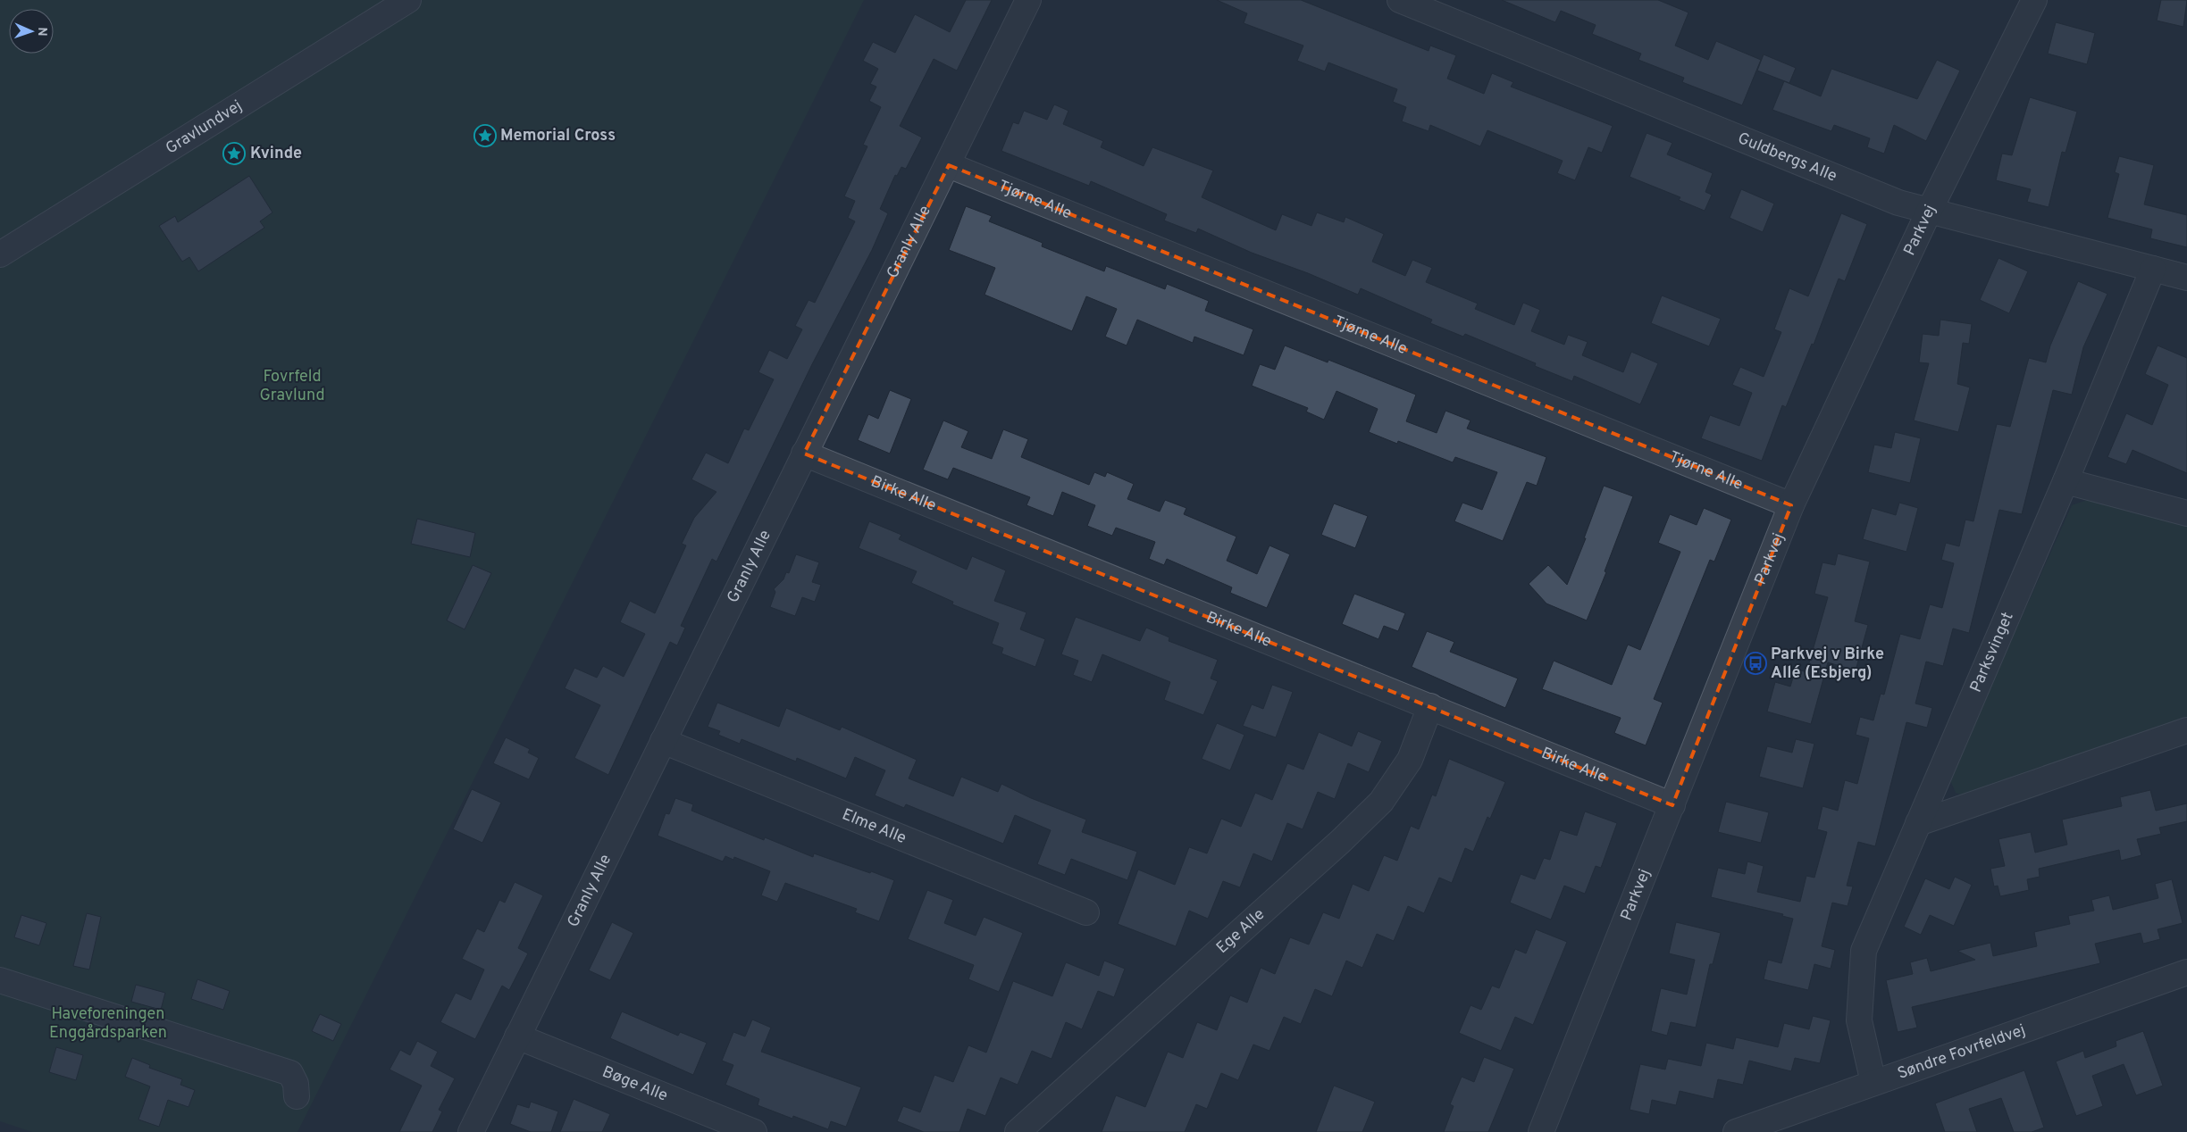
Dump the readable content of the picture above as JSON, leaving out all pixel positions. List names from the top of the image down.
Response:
{
  "streets": {
    "street": [
      "Gravlundvej",
      "Guldbergs Alle",
      "Tjørne Alle",
      "Parkvej",
      "Granly Alle",
      "Birke Alle",
      "Parksvinget",
      "Elme Alle",
      "Ege Alle",
      "Søndre Fovrfeldvej",
      "Bøge Alle"
    ]
  },
  "crossings": [
    ["Guldbergs Alle", "Parkvej"],
    ["Guldbergs Alle", "Parksvinget"],
    ["Tjørne Alle", "Parkvej"],
    ["Tjørne Alle", "Granly Alle"],
    ["Parkvej", "Birke Alle"],
    ["Granly Alle", "Birke Alle"],
    ["Granly Alle", "Elme Alle"],
    ["Granly Alle", "Bøge Alle"],
    ["Birke Alle", "Ege Alle"],
    ["Parksvinget", "Søndre Fovrfeldvej"]
  ],
  "parks": ["Fovrfeld Gravlund", "Haveforeningen Enggårdsparken"],
  "places": {
    "place": ["Memorial Cross", "Kvinde"],
    "bus stop": ["Parkvej v Birke Allé (Esbjerg)"]
  },
  "north": "right"
}
